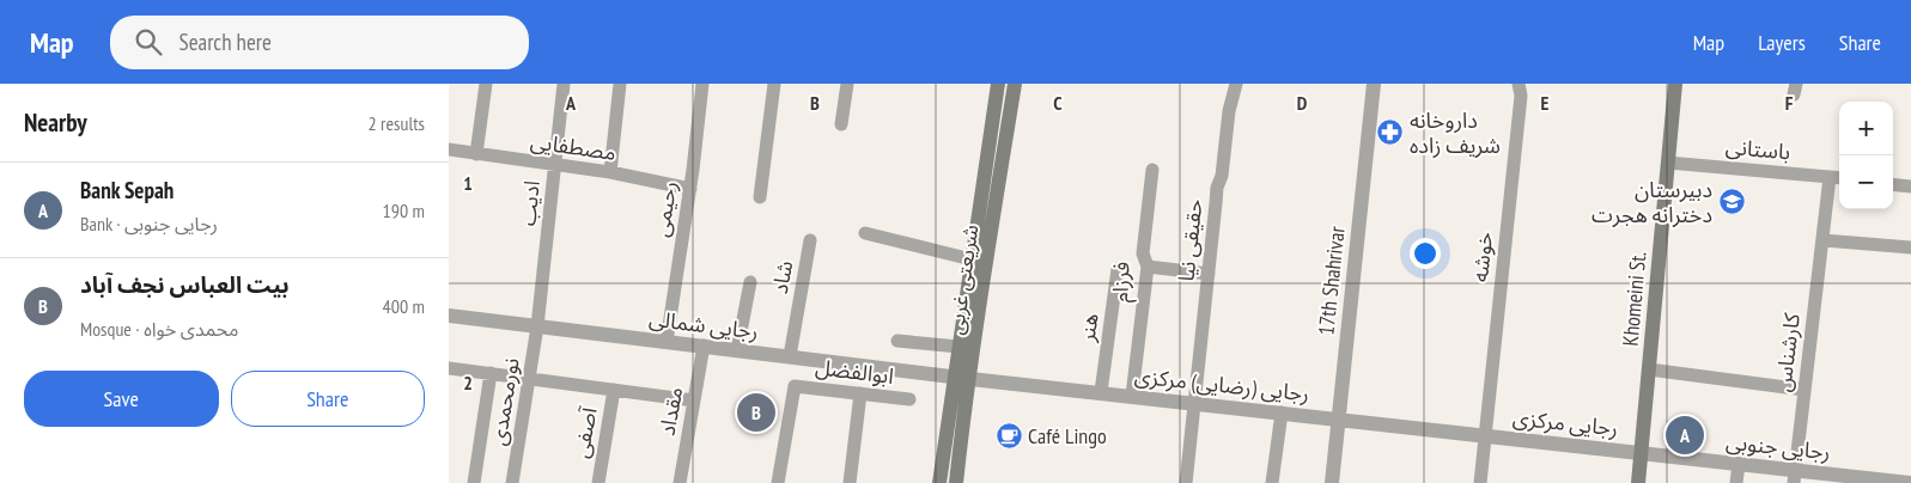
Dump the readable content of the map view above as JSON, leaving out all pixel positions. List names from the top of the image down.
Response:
{
  "streets": {
    "main road": ["شریعتی غربی", "Khomeini St."],
    "street": [
      "مصطفایی",
      "باستانی",
      "ادیب",
      "رحیمی",
      "حقیقی نیا",
      "خوشه",
      "شاد",
      "17th Shahrivar",
      "فرزام",
      "رجایی شمالی",
      "هنر",
      "کارشناس",
      "ابوالفضل",
      "رجایی (رضایی) مرکزی",
      "نورمحمدی",
      "مقداد",
      "رجایی مرکزی",
      "آصفی",
      "رجایی جنوبی"
    ]
  },
  "crossings": [
    ["مصطفایی", "ادیب"],
    ["مصطفایی", "رحیمی"],
    ["باستانی", "Khomeini St."],
    ["باستانی", "کارشناس"],
    ["ادیب", "رجایی شمالی"],
    ["ادیب", "نورمحمدی"],
    ["رحیمی", "رجایی شمالی"],
    ["حقیقی نیا", "رجایی (رضایی) مرکزی"],
    ["خوشه", "رجایی (رضایی) مرکزی"],
    ["خوشه", "رجایی مرکزی"],
    ["شاد", "رجایی شمالی"],
    ["شریعتی غربی", "رجایی شمالی"],
    ["شریعتی غربی", "رجایی (رضایی) مرکزی"],
    ["17th Shahrivar", "رجایی (رضایی) مرکزی"],
    ["فرزام", "رجایی (رضایی) مرکزی"],
    ["Khomeini St.", "رجایی مرکزی"],
    ["Khomeini St.", "رجایی جنوبی"],
    ["رجایی شمالی", "رجایی (رضایی) مرکزی"],
    ["رجایی شمالی", "نورمحمدی"],
    ["رجایی شمالی", "مقداد"],
    ["هنر", "رجایی (رضایی) مرکزی"],
    ["کارشناس", "رجایی جنوبی"],
    ["رجایی (رضایی) مرکزی", "رجایی مرکزی"],
    ["رجایی مرکزی", "رجایی جنوبی"]
  ],
  "places": {
    "pharmacy": ["داروخانه شریف زاده"],
    "school or university": ["دبیرستان دخترانه هجرت"],
    "cafe": ["Café Lingo"]
  },
  "page": {
    "header": "Map",
    "search": "Search here",
    "nav": ["Map", "Layers", "Share"],
    "heading": ["Nearby", "2 results"],
    "map_buttons": ["+", "−"],
    "list": [
      {
        "mark": "A",
        "name": "Bank Sepah",
        "note": "Bank · رجایی جنوبی",
        "value": "190 m"
      },
      {
        "mark": "B",
        "name": "بیت العباس نجف آباد",
        "note": "Mosque · محمدی خواه",
        "value": "400 m"
      }
    ],
    "buttons": ["Save", "Share"],
    "pins": ["B", "A"]
  },
  "grid": {
    "columns": [
      "A",
      "B",
      "C",
      "D",
      "E",
      "F"
    ],
    "rows": ["1", "2"]
  }
}
